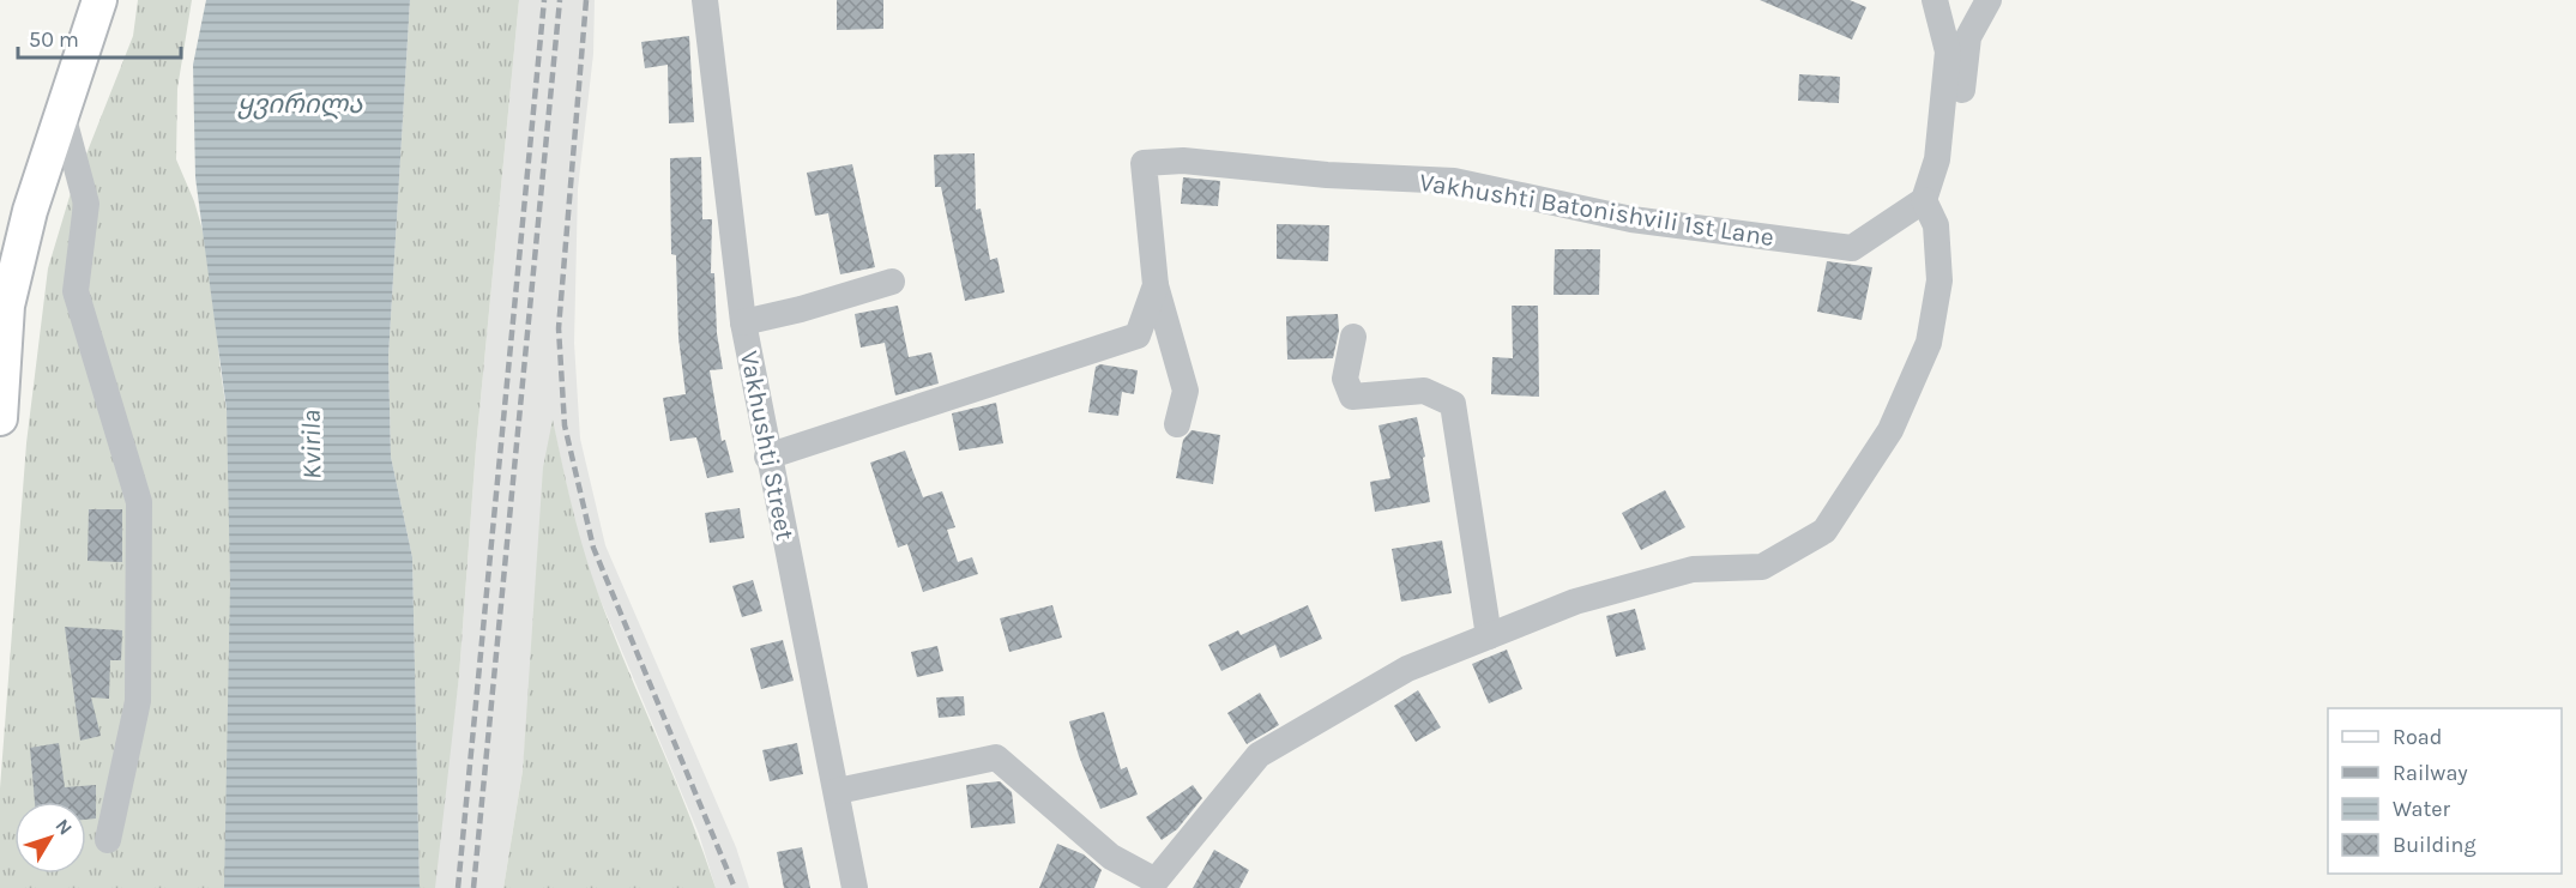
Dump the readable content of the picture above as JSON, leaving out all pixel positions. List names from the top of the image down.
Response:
{
  "streets": {
    "street": ["Vakhushti Batonishvili 1st Lane", "Vakhushti Street"]
  },
  "crossings": [
    ["Vakhushti Batonishvili 1st Lane", "Vakhushti Street"]
  ],
  "water": ["ყვირილა", "Kvirila"],
  "legend": [
    "Road",
    "Railway",
    "Water",
    "Building"
  ],
  "scale_bar": "50 m",
  "north": "top right"
}
